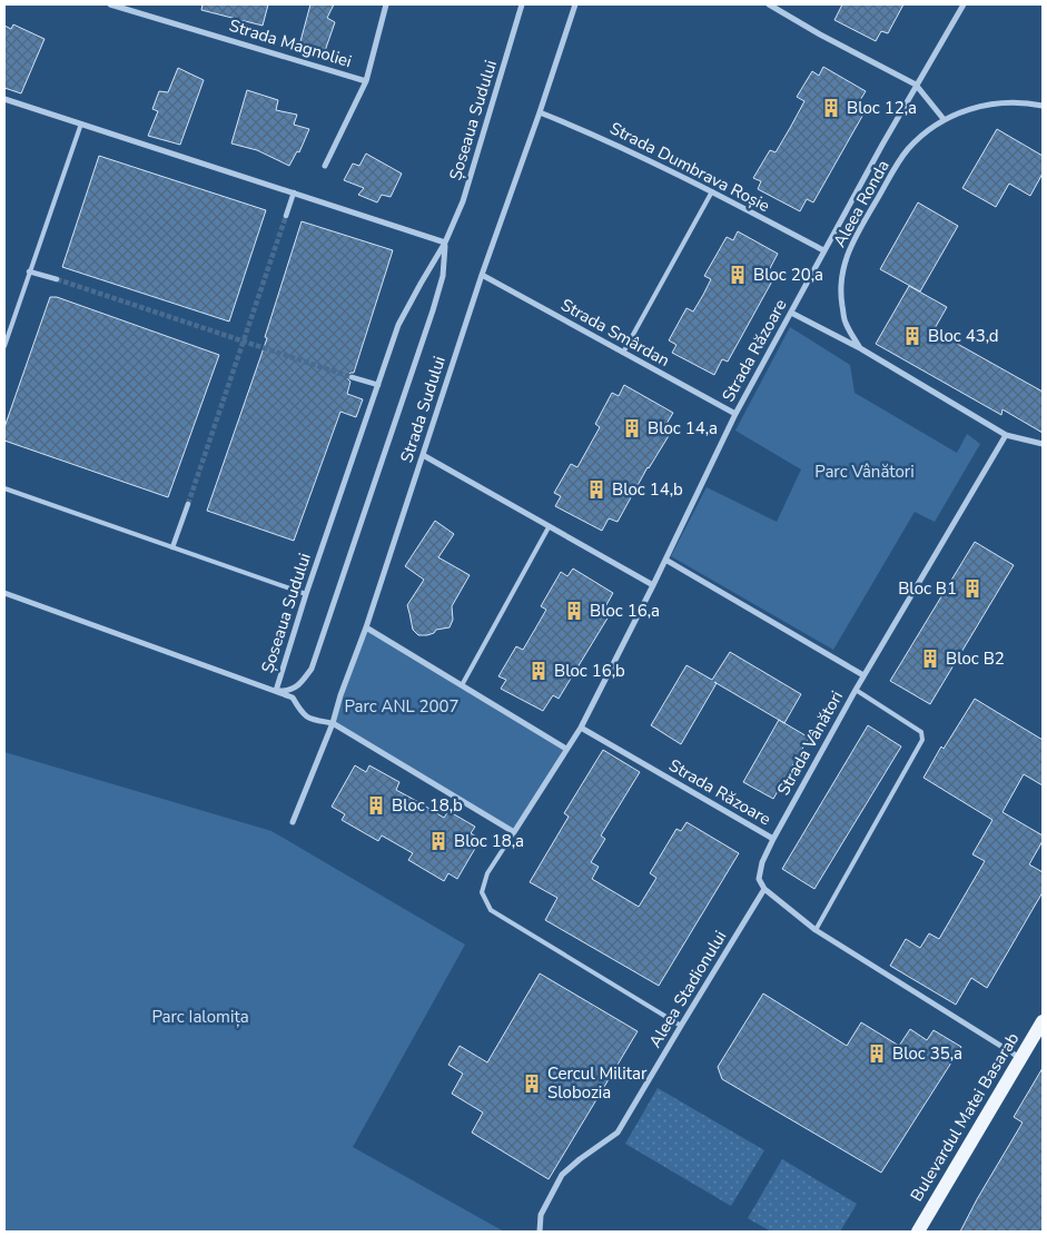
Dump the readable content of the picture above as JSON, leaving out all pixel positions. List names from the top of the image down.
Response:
{
  "streets": {
    "main road": ["Bulevardul Matei Basarab"],
    "street": [
      "Strada Magnoliei",
      "Șoseaua Sudului",
      "Strada Dumbrava Roșie",
      "Aleea Ronda",
      "Strada Smârdan",
      "Strada Răzoare",
      "Strada Sudului",
      "Strada Vânători",
      "Aleea Stadionului"
    ]
  },
  "crossings": [
    ["Strada Dumbrava Roșie", "Strada Răzoare"],
    ["Strada Dumbrava Roșie", "Strada Sudului"],
    ["Aleea Ronda", "Strada Răzoare"],
    ["Aleea Ronda", "Strada Vânători"],
    ["Strada Smârdan", "Strada Răzoare"],
    ["Strada Smârdan", "Strada Sudului"],
    ["Strada Răzoare", "Strada Vânători"],
    ["Strada Vânători", "Aleea Stadionului"]
  ],
  "parks": ["Parc Vânători", "Parc ANL 2007", "Parc Ialomița"],
  "places": {
    "building": [
      "Bloc 12,a",
      "Bloc 20,a",
      "Bloc 43,d",
      "Bloc 14,a",
      "Bloc 14,b",
      "Bloc B1",
      "Bloc 16,a",
      "Bloc B2",
      "Bloc 16,b",
      "Bloc 18,b",
      "Bloc 18,a",
      "Bloc 35,a",
      "Cercul Militar Slobozia"
    ]
  }
}
